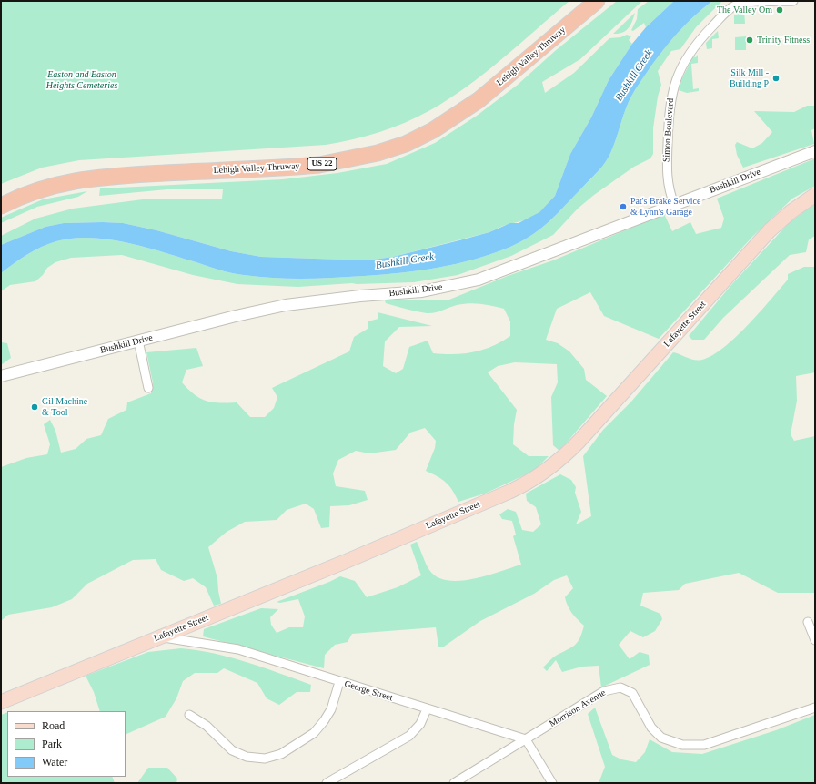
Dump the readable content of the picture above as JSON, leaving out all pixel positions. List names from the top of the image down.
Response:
{
  "streets": {
    "highway": ["Lehigh Valley Thruway", "US 22"],
    "main road": ["Lafayette Street"],
    "street": [
      "Simon Boulevard",
      "Bushkill Drive",
      "George Street",
      "Morrison Avenue"
    ]
  },
  "crossings": [
    ["Simon Boulevard", "Bushkill Drive"],
    ["Lafayette Street", "George Street"],
    ["George Street", "Morrison Avenue"]
  ],
  "water": ["Bushkill Creek"],
  "parks": ["Easton and Easton Heights Cemeteries"],
  "places": [
    "The Valley Om",
    "Trinity Fitness",
    "Silk Mill - Building P",
    "Pat's Brake Service & Lynn's Garage",
    "Gil Machine & Tool"
  ],
  "legend": ["Road", "Park", "Water"]
}
